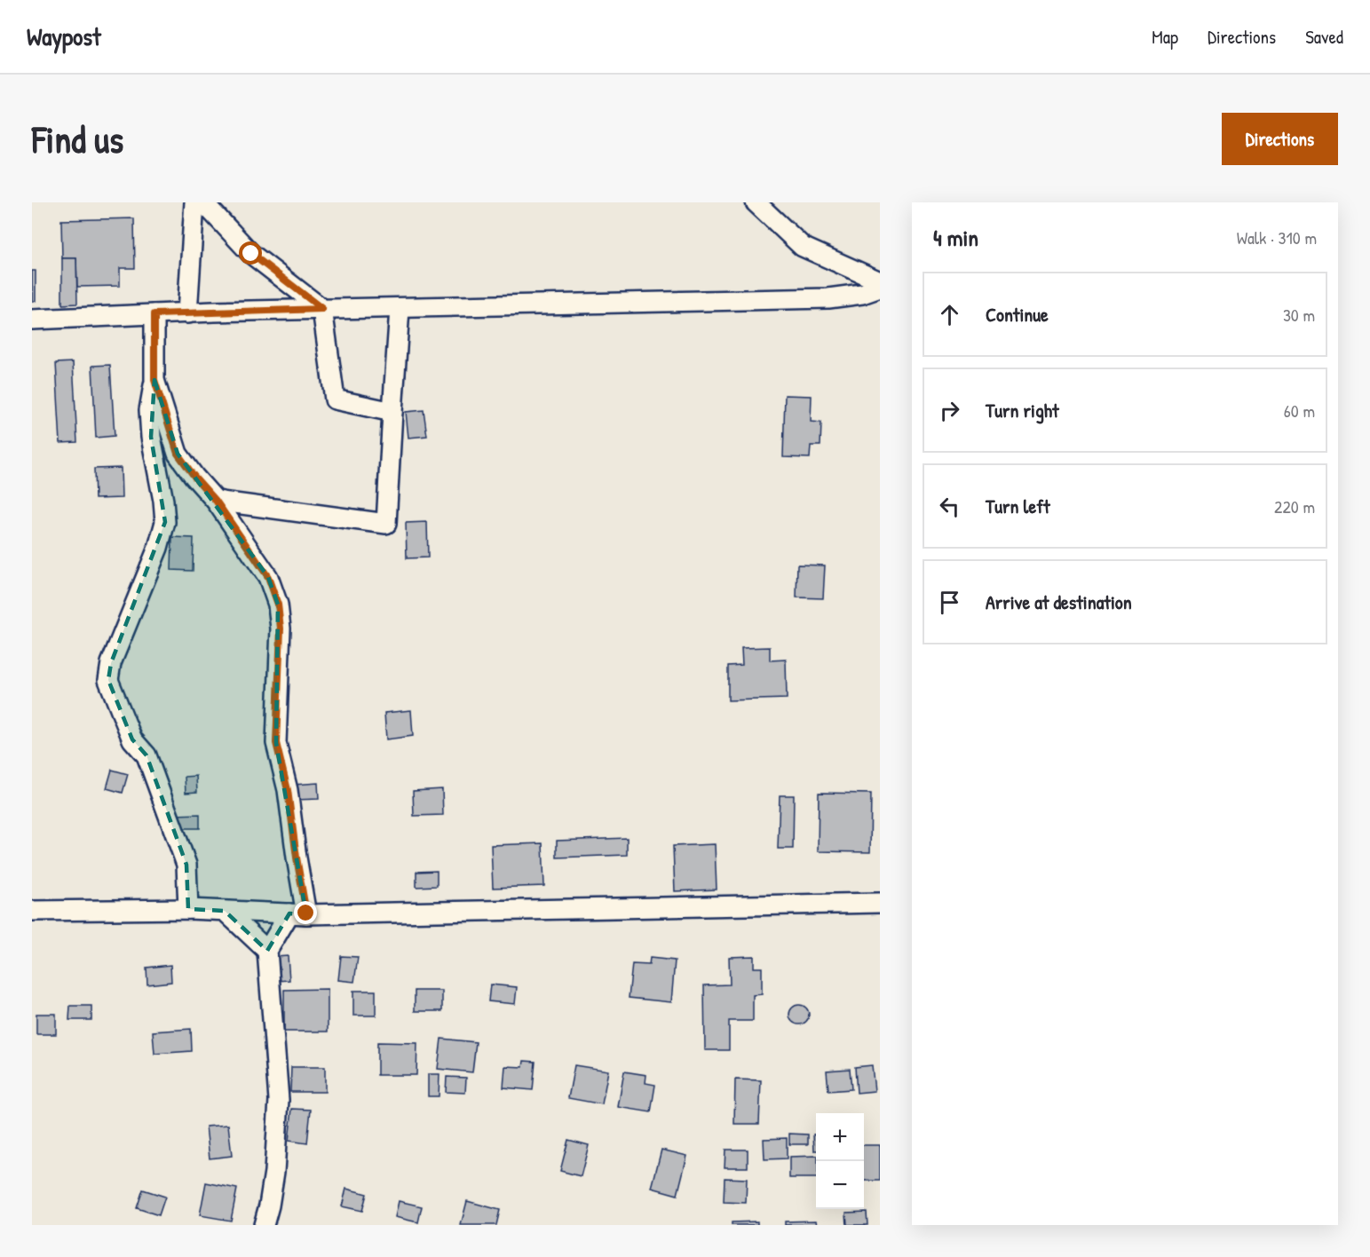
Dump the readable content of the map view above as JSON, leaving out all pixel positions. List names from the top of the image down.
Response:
{
  "page": {
    "header": "Waypost",
    "nav": ["Map", "Directions", "Saved"],
    "buttons": "Directions",
    "title": "Find us",
    "heading": ["4 min", "Walk · 310 m"],
    "list": [
      ["Continue", "30 m"],
      ["Turn right", "60 m"],
      ["Turn left", "220 m"],
      "Arrive at destination"
    ],
    "map_buttons": ["+", "−"]
  }
}
